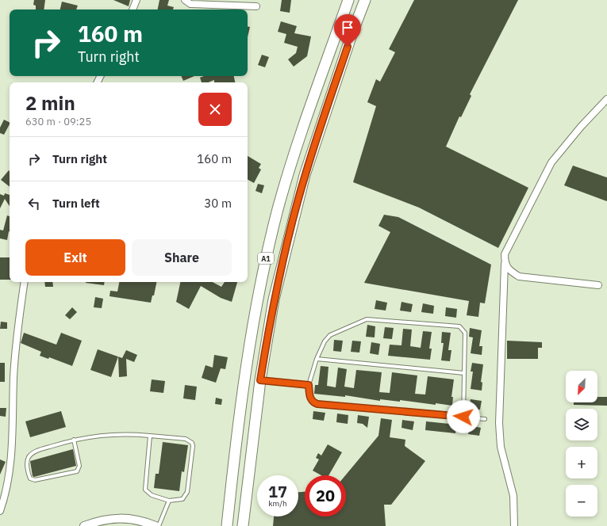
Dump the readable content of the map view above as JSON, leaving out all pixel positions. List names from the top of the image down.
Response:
{
  "streets": {
    "highway": ["A1"]
  },
  "north": "bottom left",
  "page": {
    "turn": ["160 m", "Turn right"],
    "heading": ["2 min", "630 m · 09:25"],
    "list": [
      {
        "name": "Turn right",
        "value": "160 m"
      },
      {
        "name": "Turn left",
        "value": "30 m"
      }
    ],
    "buttons": ["Exit", "Share"],
    "map_buttons": ["+", "−"],
    "speed": "17 km/h",
    "limit": "20"
  }
}
